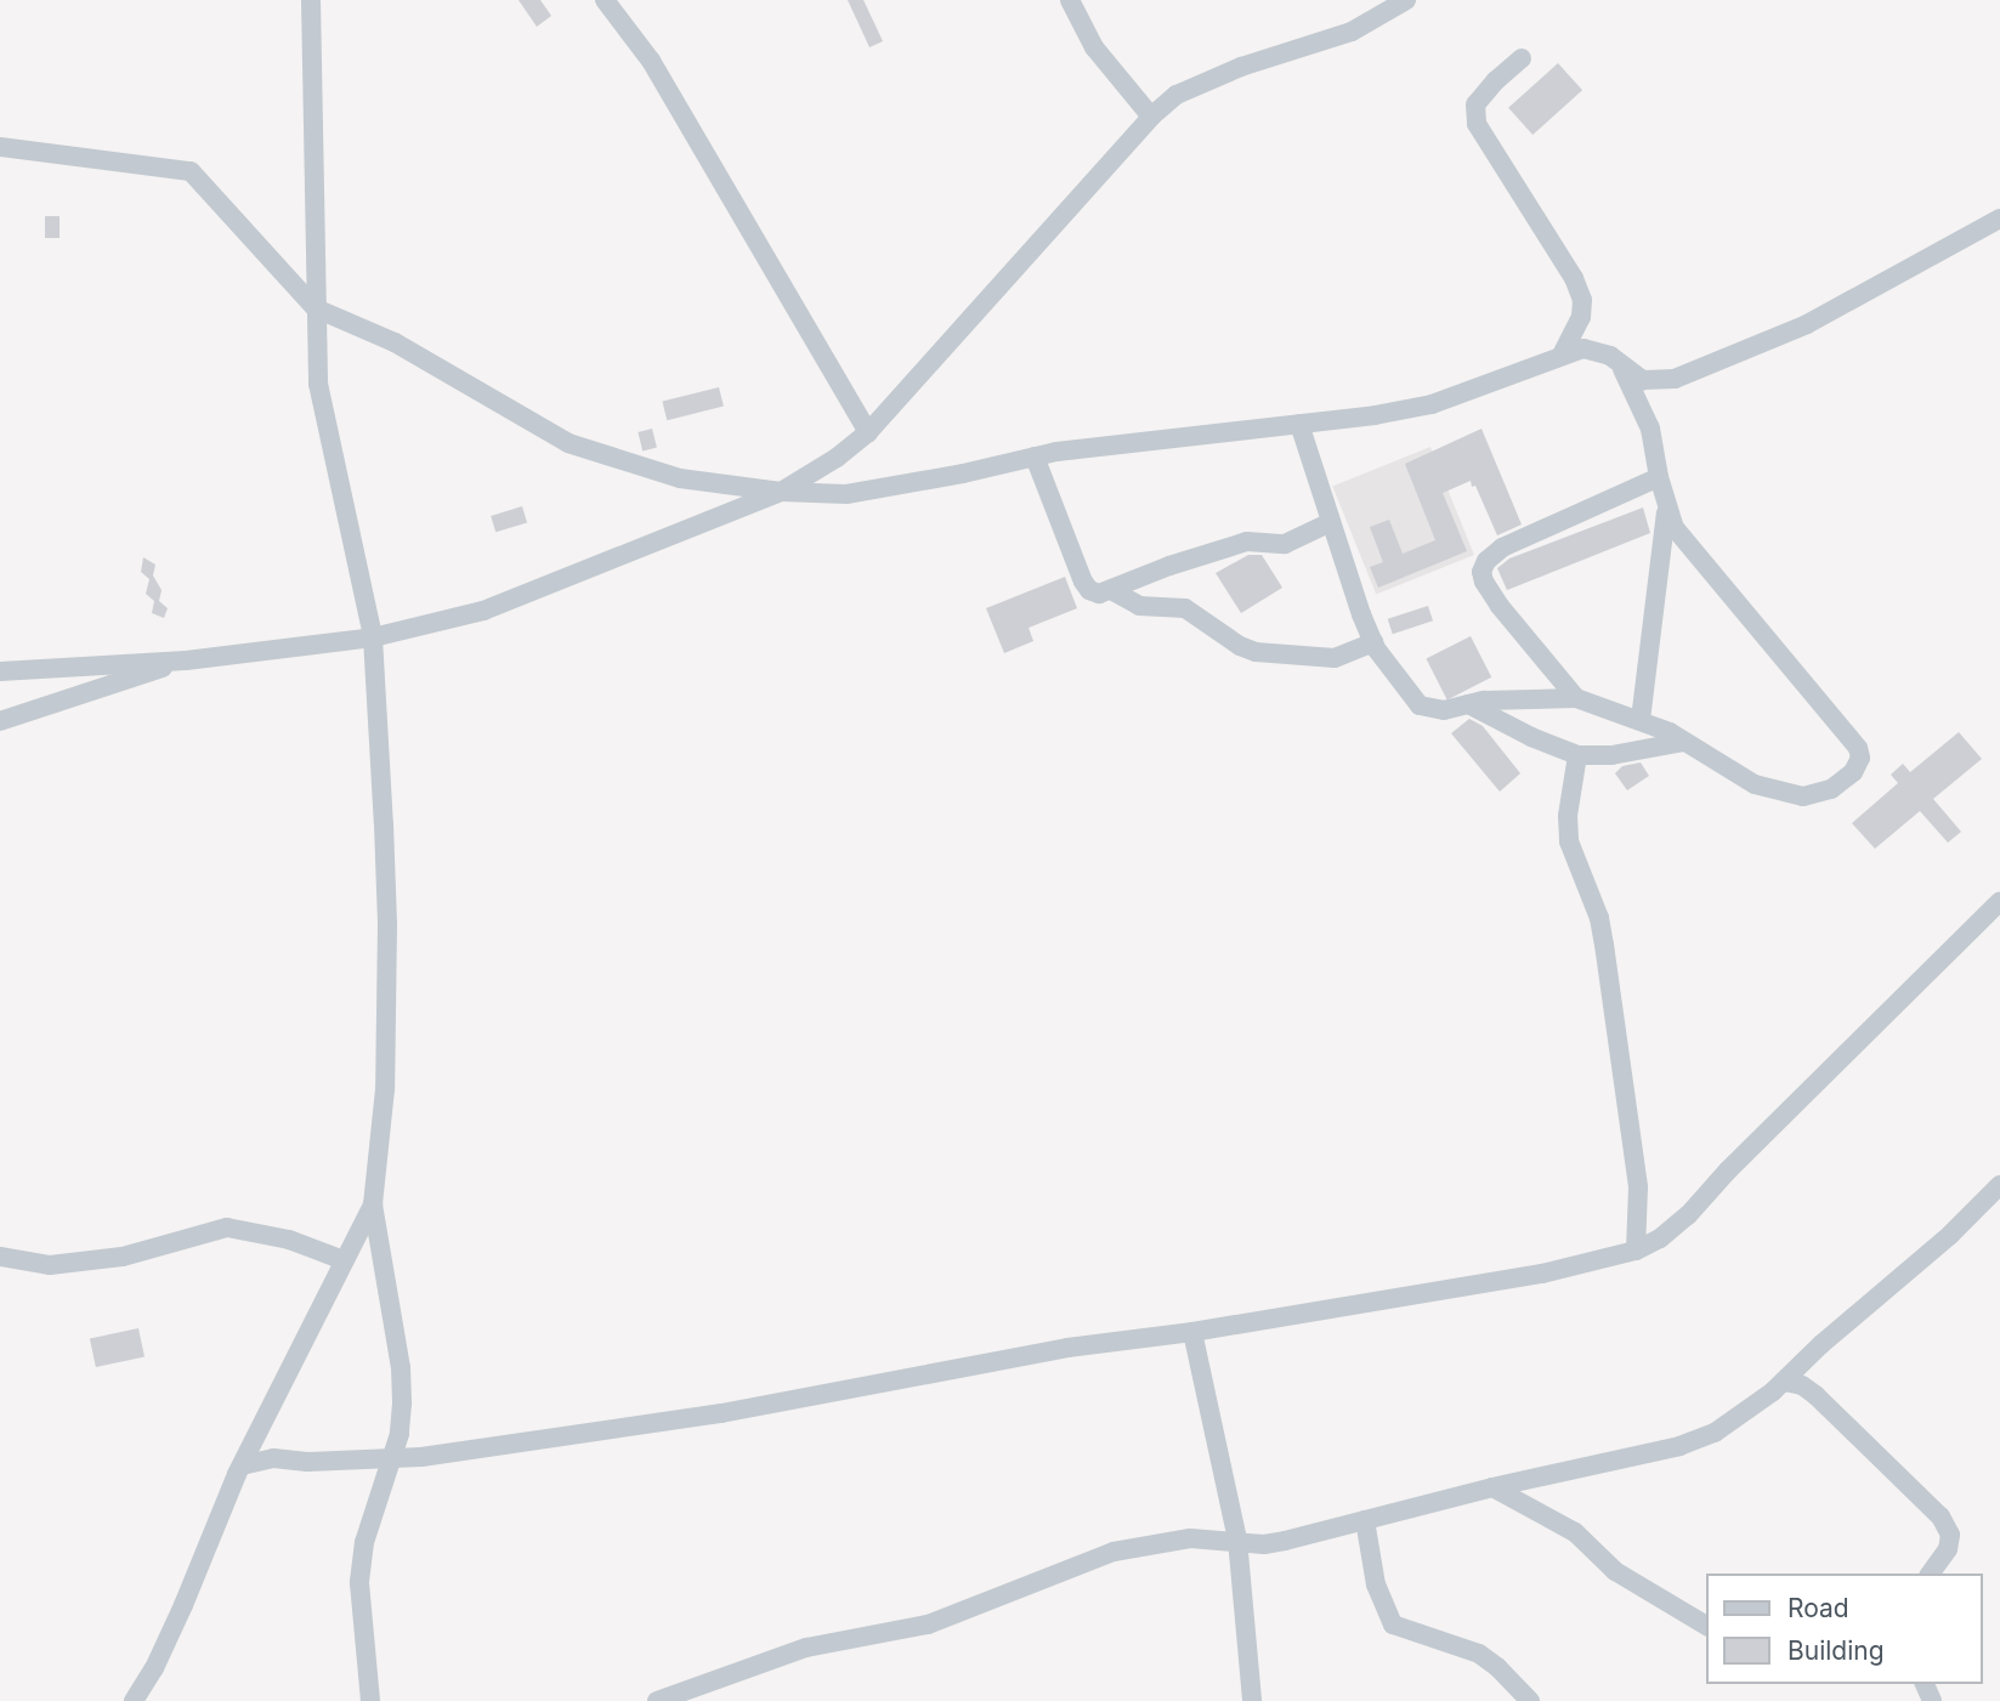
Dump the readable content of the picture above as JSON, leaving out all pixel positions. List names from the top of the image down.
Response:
{
  "legend": ["Road", "Building"]
}
